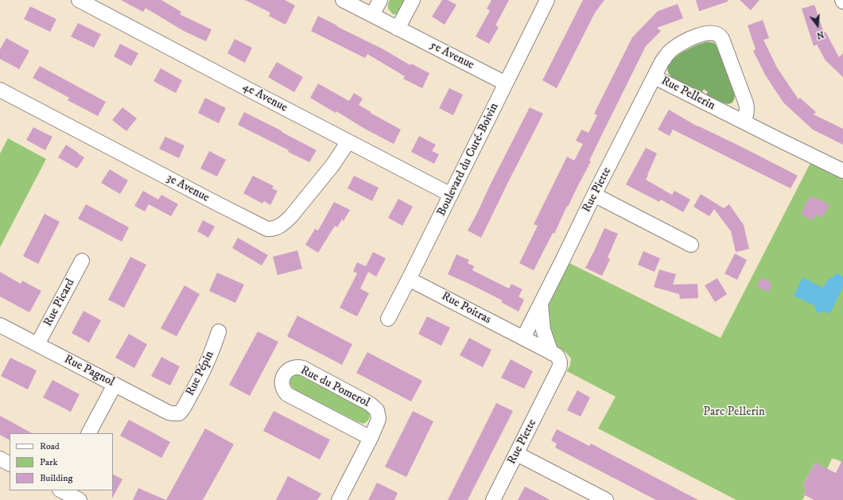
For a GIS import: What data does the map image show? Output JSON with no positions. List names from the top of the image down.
{
  "streets": {
    "street": [
      "5e Avenue",
      "Rue Pellerin",
      "4e Avenue",
      "Boulevard du Curé-Boivin",
      "3e Avenue",
      "Rue Piette",
      "Rue Picard",
      "Rue Poitras",
      "Rue Pagnol",
      "Rue Pépin",
      "Rue du Pomerol"
    ]
  },
  "crossings": [
    ["5e Avenue", "Boulevard du Curé-Boivin"],
    ["Rue Pellerin", "Rue Piette"],
    ["4e Avenue", "Boulevard du Curé-Boivin"],
    ["4e Avenue", "3e Avenue"],
    ["Boulevard du Curé-Boivin", "Rue Poitras"],
    ["Rue Piette", "Rue Poitras"],
    ["Rue Picard", "Rue Pagnol"],
    ["Rue Pagnol", "Rue Pépin"]
  ],
  "parks": ["Parc Pellerin"],
  "legend": ["Road", "Park", "Building"],
  "north": "bottom"
}
